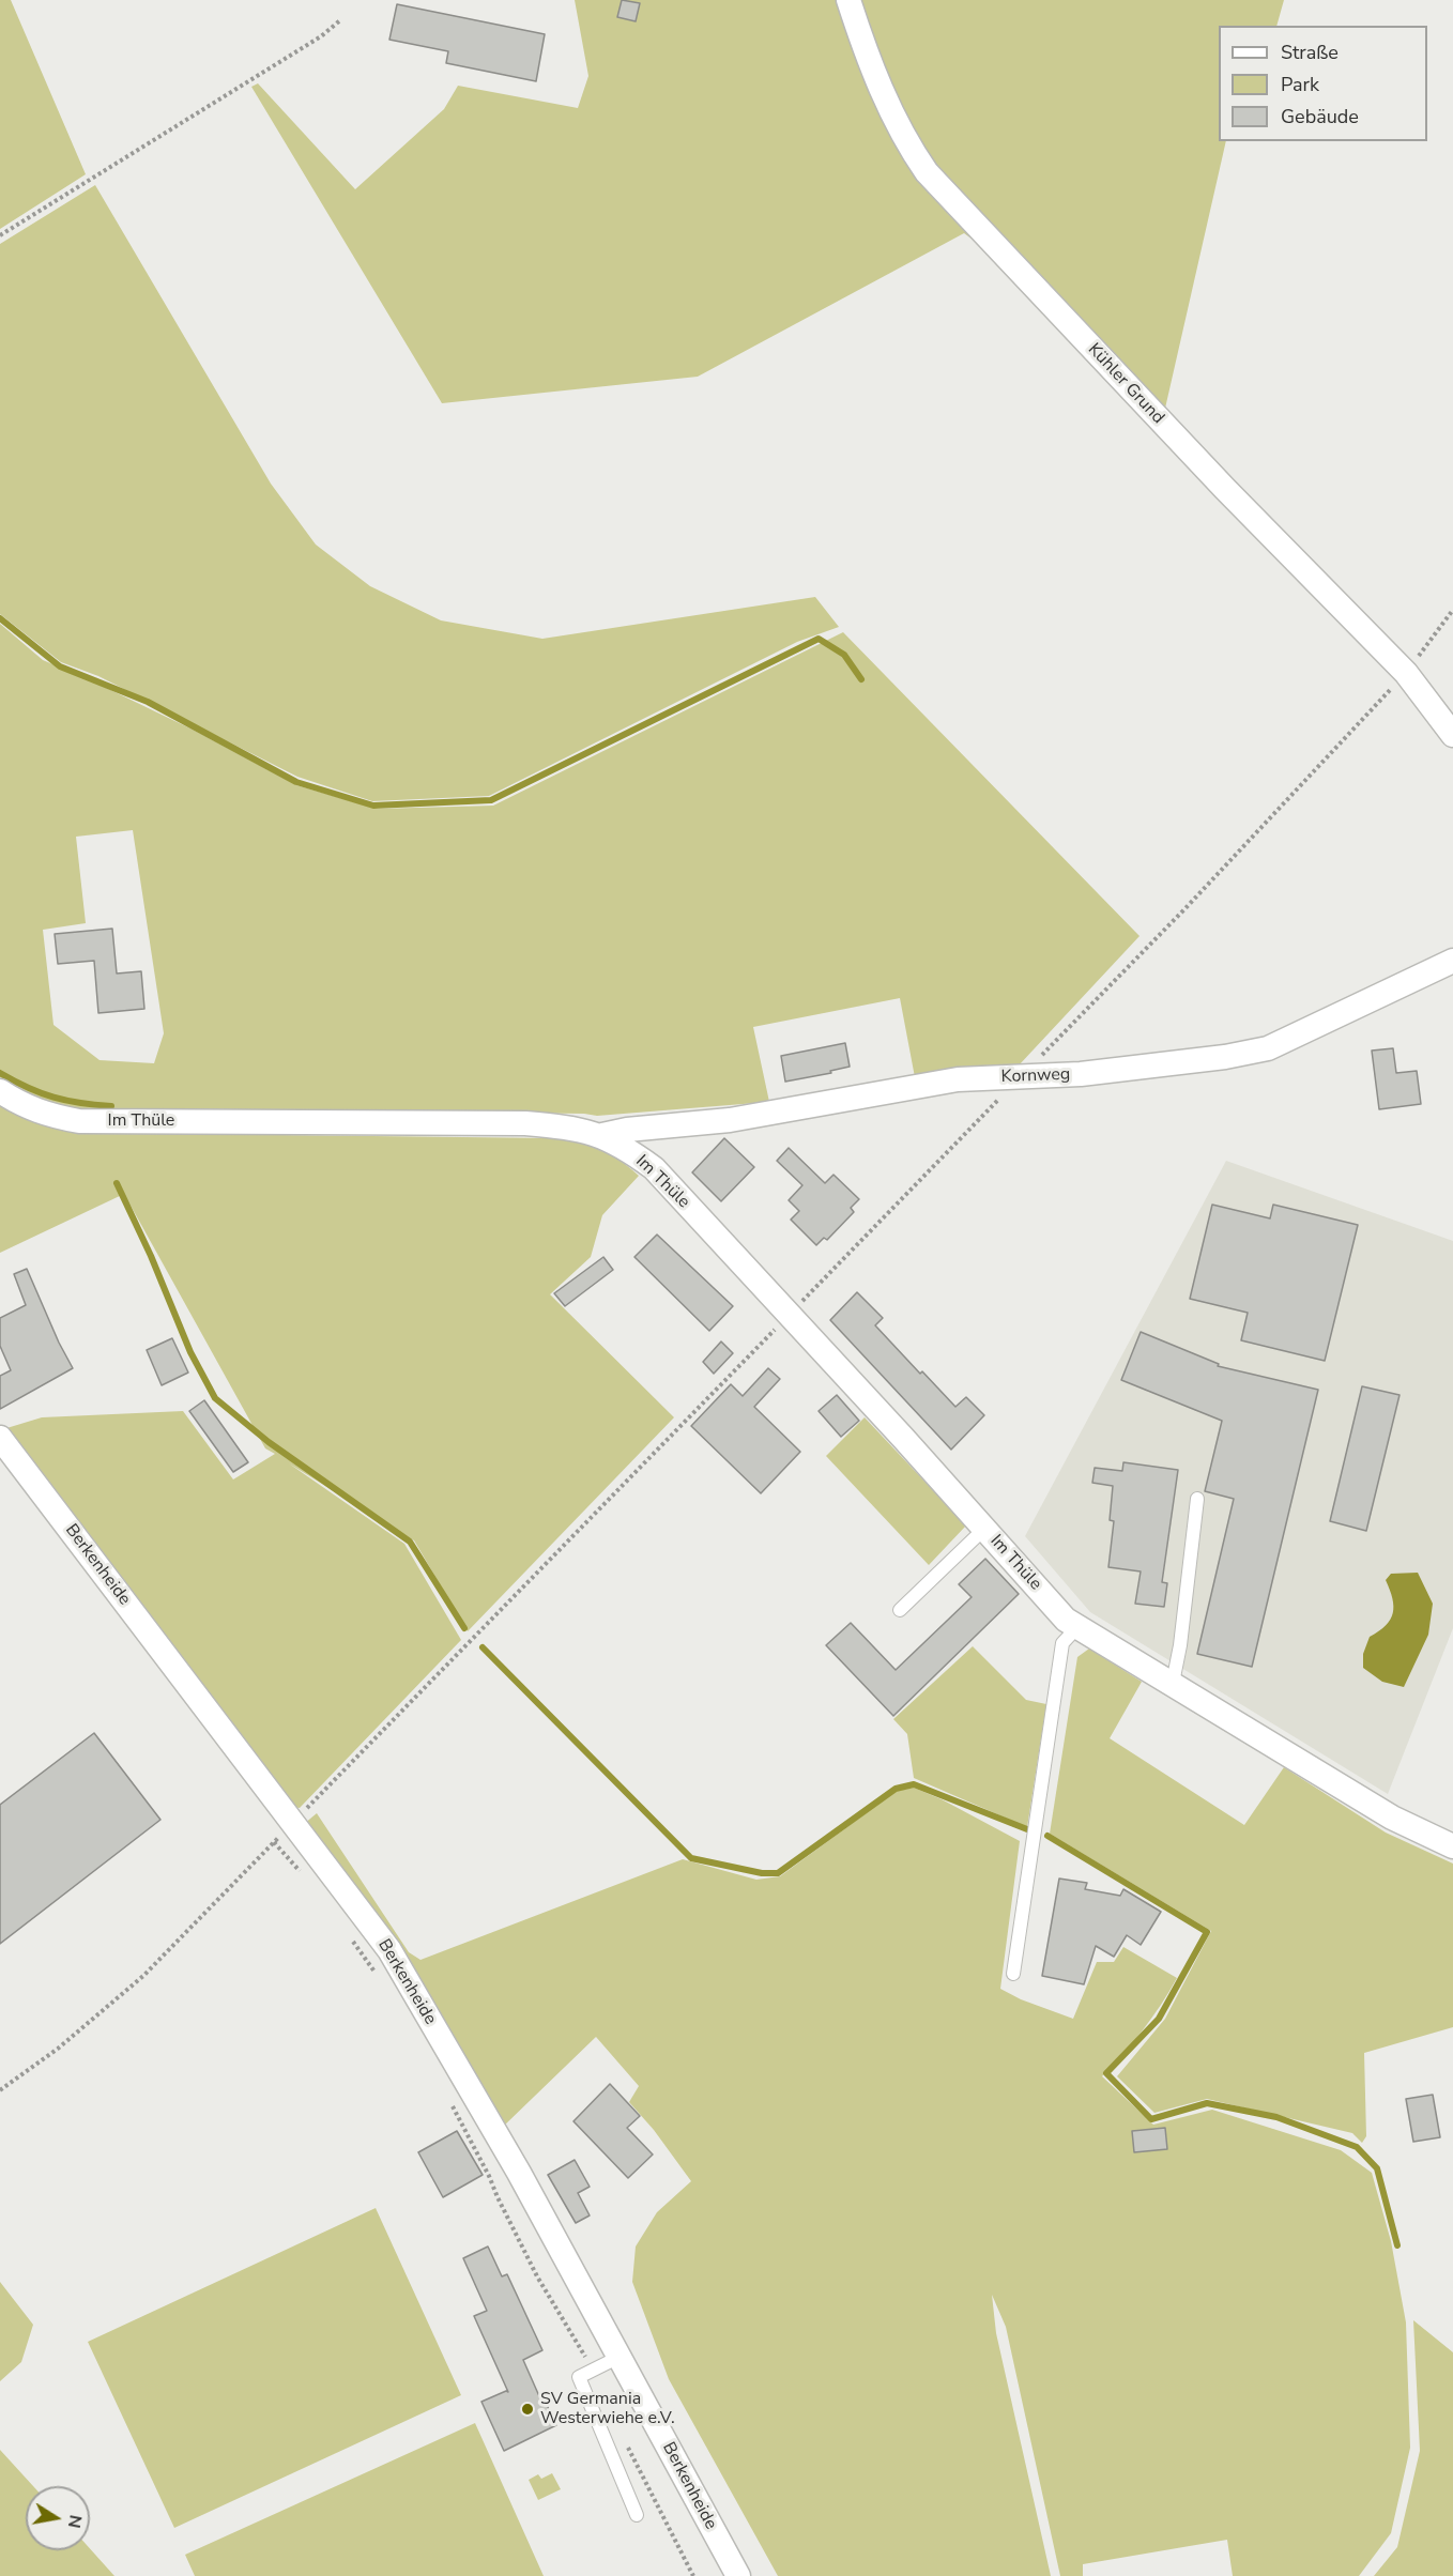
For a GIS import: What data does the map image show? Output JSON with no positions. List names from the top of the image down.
{
  "streets": {
    "street": [
      "Kühler Grund",
      "Kornweg",
      "Im Thüle",
      "Berkenheide"
    ]
  },
  "crossings": [
    ["Kornweg", "Im Thüle"]
  ],
  "places": ["SV Germania Westerwiehe e.V."],
  "legend": ["Straße", "Park", "Gebäude"],
  "north": "right"
}
